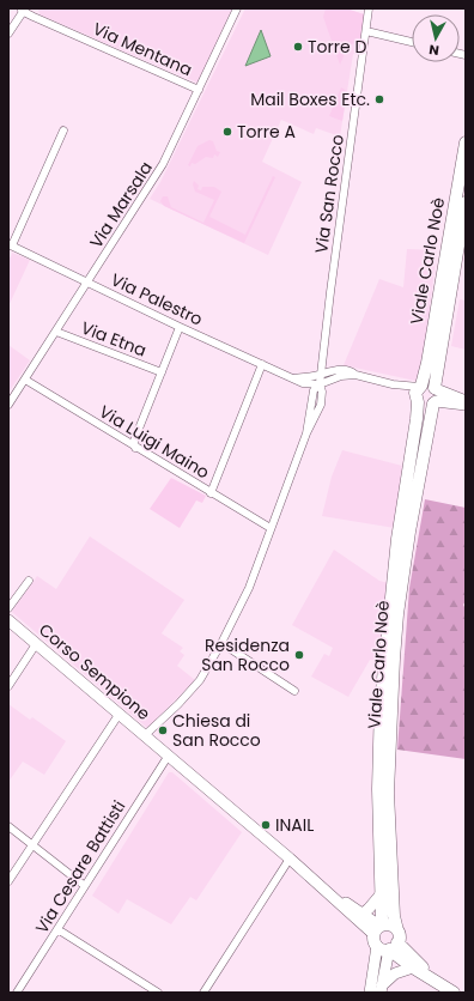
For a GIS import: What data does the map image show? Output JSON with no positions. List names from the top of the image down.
{
  "streets": {
    "main road": ["Viale Carlo Noè"],
    "street": [
      "Via Mentana",
      "Via San Rocco",
      "Via Marsala",
      "Via Palestro",
      "Via Etna",
      "Via Luigi Maino",
      "Corso Sempione",
      "Via Cesare Battisti"
    ]
  },
  "crossings": [
    ["Via Mentana", "Via Marsala"],
    ["Via San Rocco", "Via Palestro"],
    ["Via San Rocco", "Via Luigi Maino"],
    ["Via San Rocco", "Corso Sempione"],
    ["Via Marsala", "Via Palestro"],
    ["Via Marsala", "Via Etna"],
    ["Via Marsala", "Via Luigi Maino"],
    ["Viale Carlo Noè", "Corso Sempione"],
    ["Corso Sempione", "Via Cesare Battisti"]
  ],
  "places": [
    "Torre D",
    "Mail Boxes Etc.",
    "Torre A",
    "Residenza San Rocco",
    "Chiesa di San Rocco",
    "INAIL"
  ],
  "north": "bottom"
}
